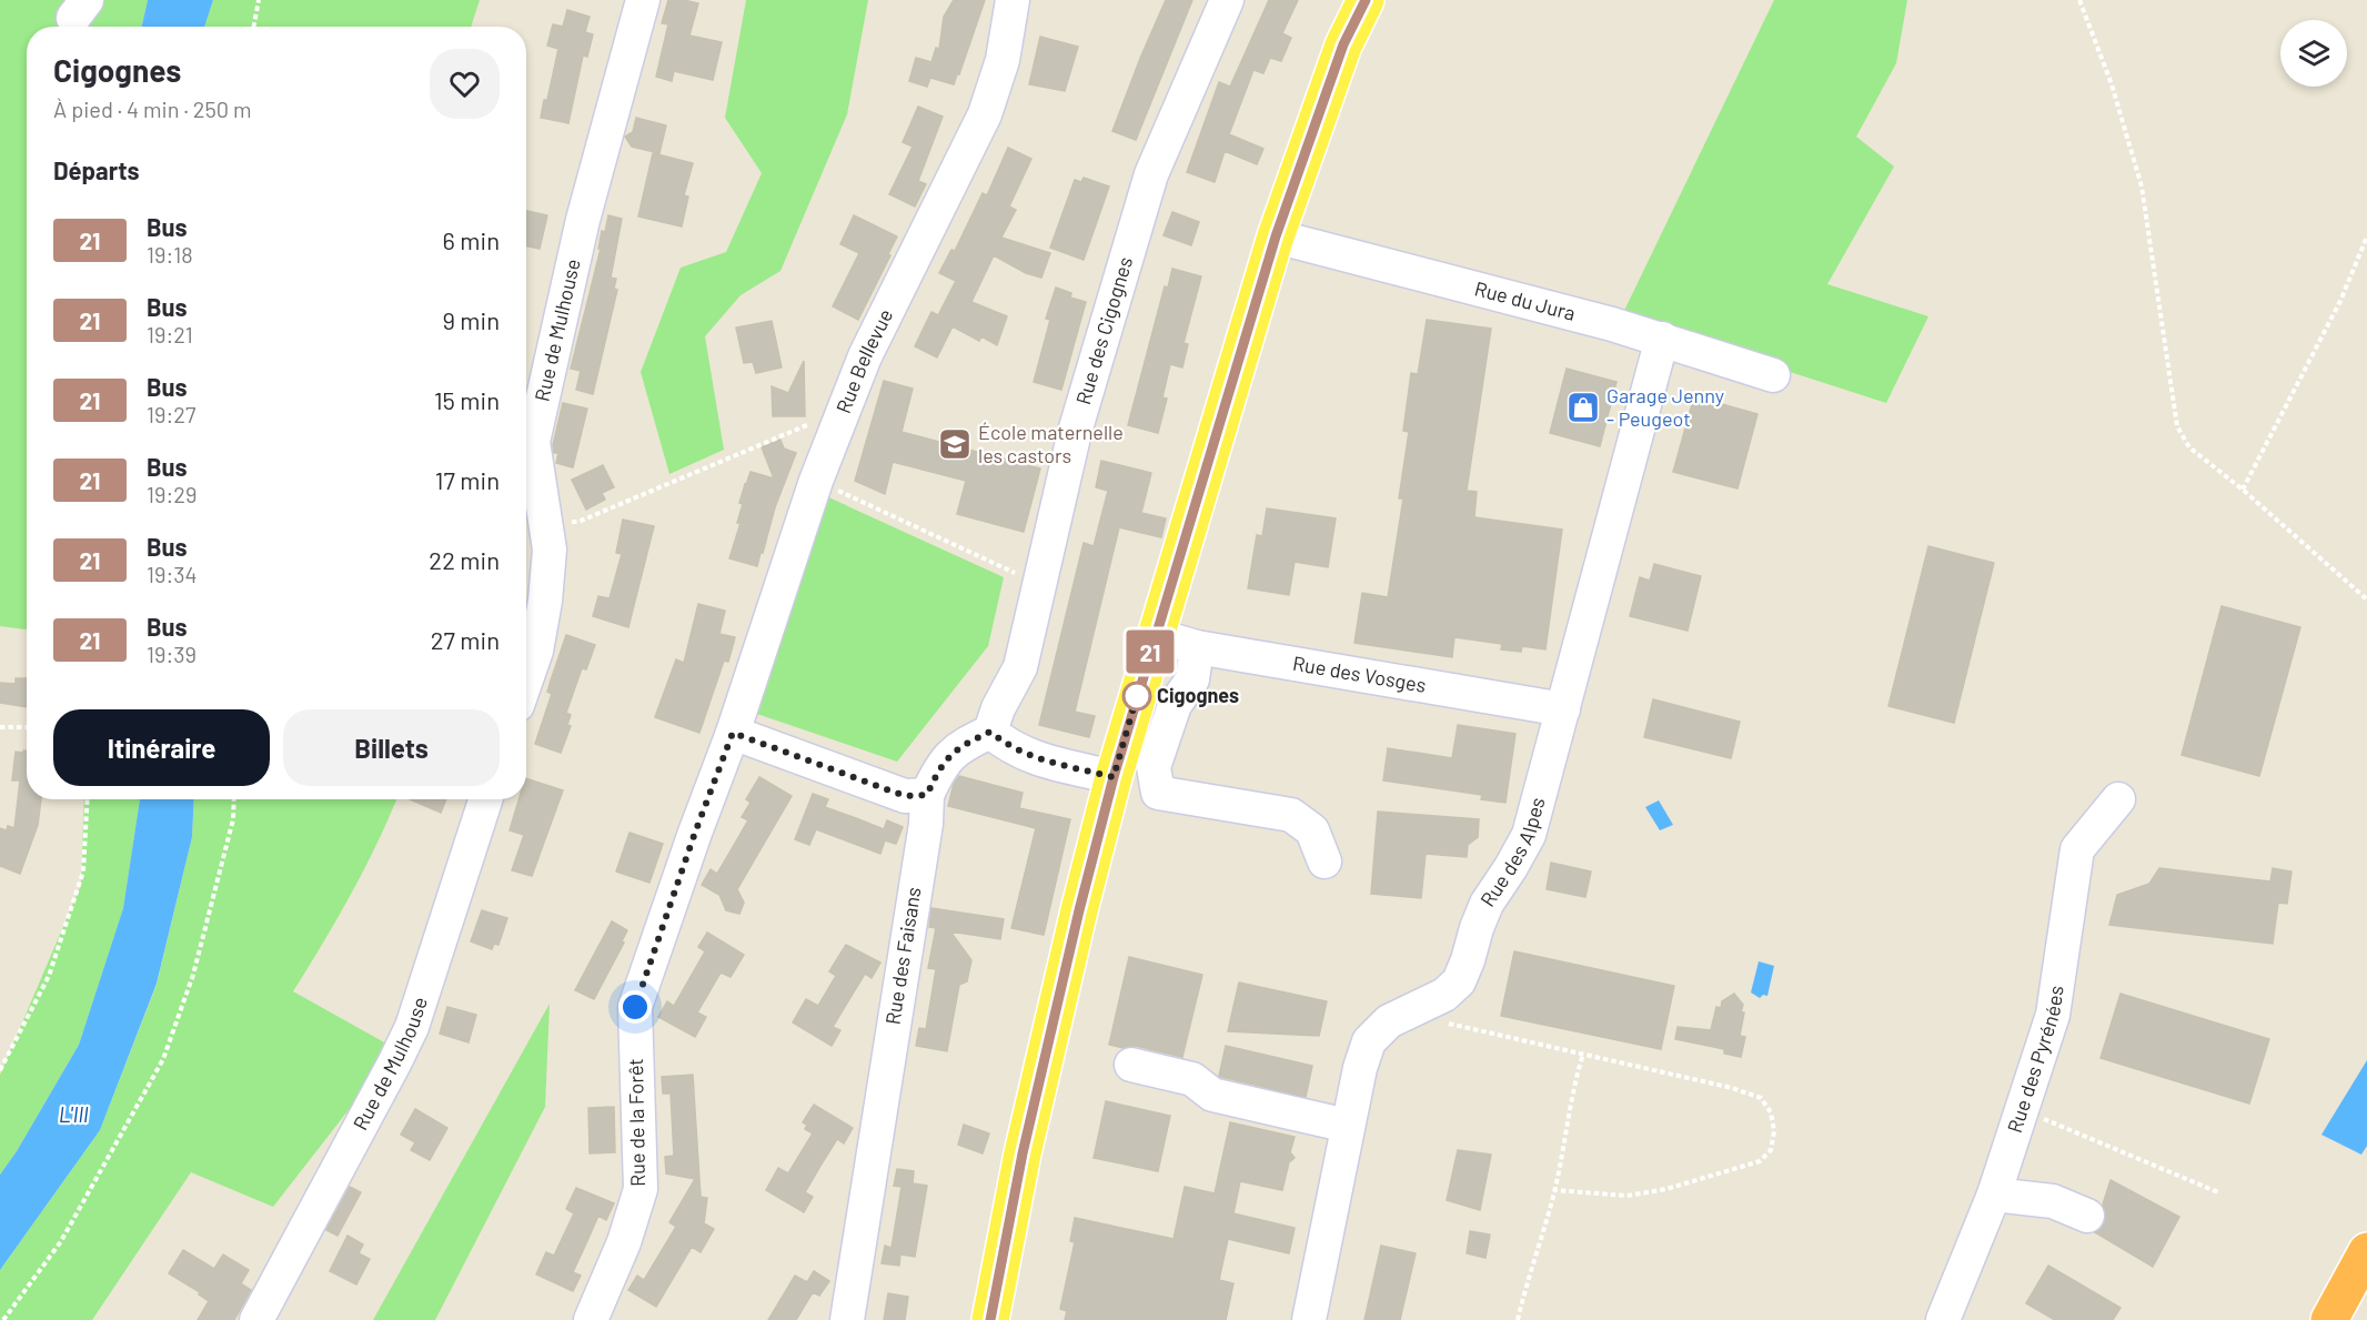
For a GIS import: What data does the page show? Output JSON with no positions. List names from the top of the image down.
{
  "streets": {
    "street": [
      "Rue du Jura",
      "Rue de Mulhouse",
      "Rue des Cigognes",
      "Rue Bellevue",
      "Rue des Vosges",
      "Rue des Alpes",
      "Rue des Faisans",
      "Rue des Pyrénées",
      "Rue de la Forêt"
    ]
  },
  "crossings": [
    ["Rue du Jura", "Rue des Alpes"],
    ["Rue Bellevue", "Rue de la Forêt"],
    ["Rue des Vosges", "Rue des Alpes"]
  ],
  "water": ["L'Ill"],
  "places": {
    "shop": ["Garage Jenny - Peugeot"],
    "school or university": ["École maternelle les castors"],
    "other": ["Cigognes"]
  },
  "lines": ["bus line 21"],
  "page": {
    "on_map": "21",
    "heading": [
      ["Cigognes", "À pied · 4 min · 250 m"],
      "Départs"
    ],
    "list": [
      {
        "mark": "21",
        "name": "Bus",
        "note": "19:18",
        "value": "6 min"
      },
      {
        "mark": "21",
        "name": "Bus",
        "note": "19:21",
        "value": "9 min"
      },
      {
        "mark": "21",
        "name": "Bus",
        "note": "19:27",
        "value": "15 min"
      },
      {
        "mark": "21",
        "name": "Bus",
        "note": "19:29",
        "value": "17 min"
      },
      {
        "mark": "21",
        "name": "Bus",
        "note": "19:34",
        "value": "22 min"
      },
      {
        "mark": "21",
        "name": "Bus",
        "note": "19:39",
        "value": "27 min"
      }
    ],
    "buttons": ["Itinéraire", "Billets"]
  }
}
